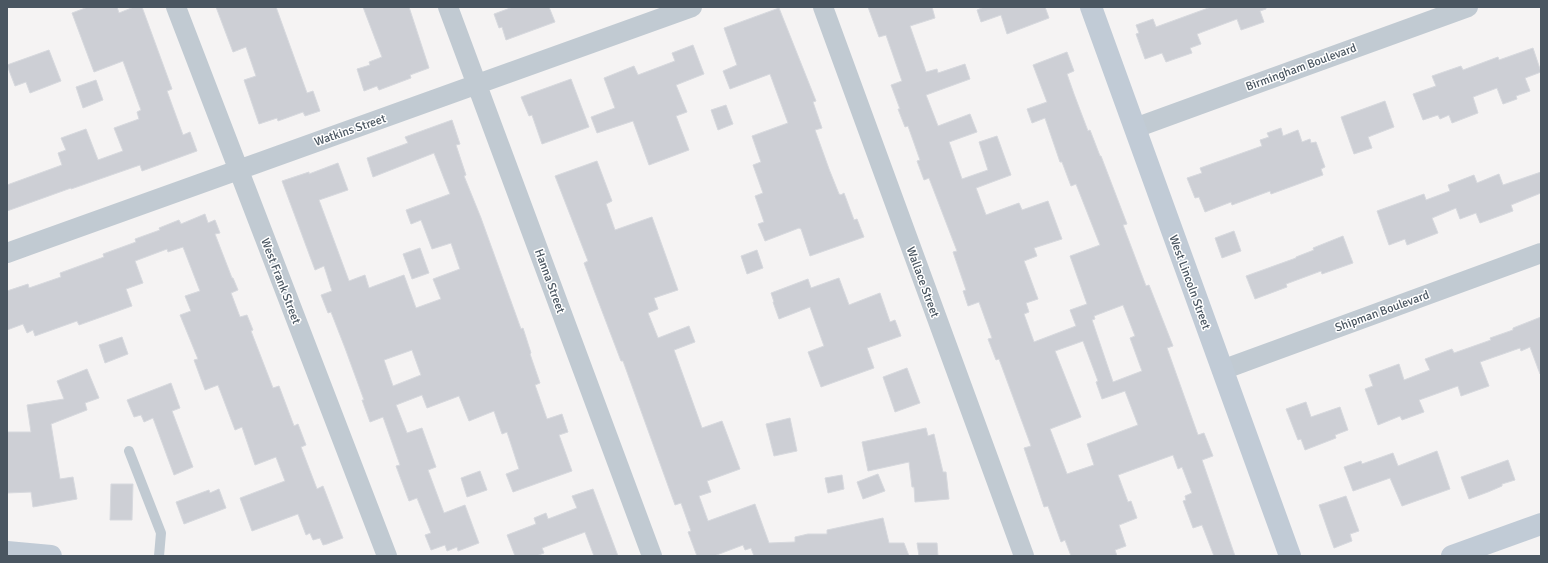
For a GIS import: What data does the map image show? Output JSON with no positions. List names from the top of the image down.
{
  "streets": {
    "street": [
      "Birmingham Boulevard",
      "Watkins Street",
      "West Frank Street",
      "Hanna Street",
      "Wallace Street",
      "West Lincoln Street",
      "Shipman Boulevard"
    ]
  },
  "crossings": [
    ["Birmingham Boulevard", "West Lincoln Street"],
    ["Watkins Street", "West Frank Street"],
    ["Watkins Street", "Hanna Street"],
    ["West Lincoln Street", "Shipman Boulevard"]
  ]
}
